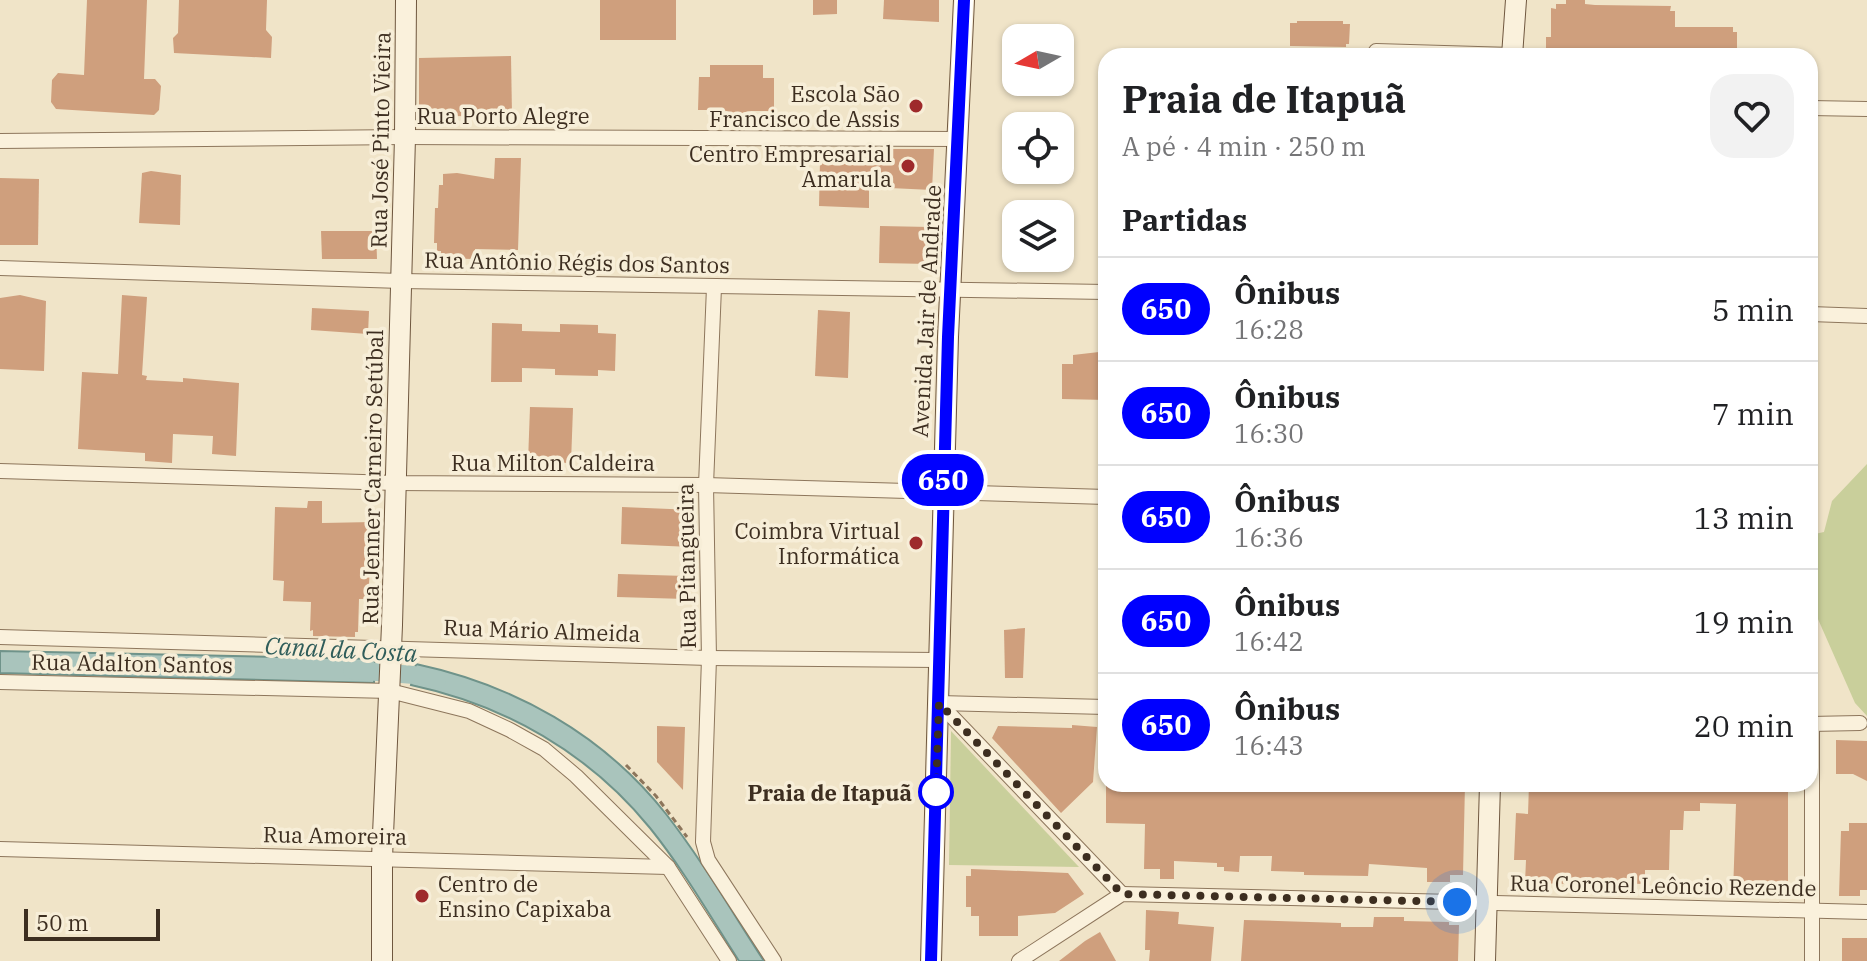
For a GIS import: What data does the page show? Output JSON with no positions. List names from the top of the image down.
{
  "streets": {
    "main road": ["Rua José Pinto Vieira", "Avenida Jair de Andrade", "Rua Jenner Carneiro Setúbal"],
    "street": [
      "Rua Porto Alegre",
      "Rua Antônio Régis dos Santos",
      "Rua Milton Caldeira",
      "Rua Pitangueira",
      "Rua Mário Almeida",
      "Rua Adalton Santos",
      "Rua Amoreira",
      "Rua Coronel Leôncio Rezende"
    ]
  },
  "crossings": [
    ["Rua Porto Alegre", "Rua José Pinto Vieira"],
    ["Rua Porto Alegre", "Avenida Jair de Andrade"],
    ["Rua José Pinto Vieira", "Rua Antônio Régis dos Santos"],
    ["Rua José Pinto Vieira", "Rua Jenner Carneiro Setúbal"],
    ["Rua Antônio Régis dos Santos", "Avenida Jair de Andrade"],
    ["Rua Antônio Régis dos Santos", "Rua Jenner Carneiro Setúbal"],
    ["Rua Antônio Régis dos Santos", "Rua Pitangueira"],
    ["Avenida Jair de Andrade", "Rua Milton Caldeira"],
    ["Avenida Jair de Andrade", "Rua Mário Almeida"],
    ["Rua Milton Caldeira", "Rua Jenner Carneiro Setúbal"],
    ["Rua Milton Caldeira", "Rua Pitangueira"],
    ["Rua Jenner Carneiro Setúbal", "Rua Mário Almeida"],
    ["Rua Jenner Carneiro Setúbal", "Rua Adalton Santos"],
    ["Rua Jenner Carneiro Setúbal", "Rua Amoreira"],
    ["Rua Pitangueira", "Rua Mário Almeida"],
    ["Rua Adalton Santos", "Rua Amoreira"]
  ],
  "water": ["Canal da Costa"],
  "places": [
    "Escola São Francisco de Assis",
    "Centro Empresarial Amarula",
    "Coimbra Virtual Informática",
    "Praia de Itapuã",
    "Centro de Ensino Capixaba"
  ],
  "lines": ["bus line 650"],
  "scale_bar": "50 m",
  "north": "left",
  "page": {
    "on_map": "650",
    "heading": [
      ["Praia de Itapuã", "A pé · 4 min · 250 m"],
      "Partidas"
    ],
    "list": [
      {
        "mark": "650",
        "name": "Ônibus",
        "note": "16:28",
        "value": "5 min"
      },
      {
        "mark": "650",
        "name": "Ônibus",
        "note": "16:30",
        "value": "7 min"
      },
      {
        "mark": "650",
        "name": "Ônibus",
        "note": "16:36",
        "value": "13 min"
      },
      {
        "mark": "650",
        "name": "Ônibus",
        "note": "16:42",
        "value": "19 min"
      },
      {
        "mark": "650",
        "name": "Ônibus",
        "note": "16:43",
        "value": "20 min"
      }
    ],
    "scale": "50 m"
  }
}
